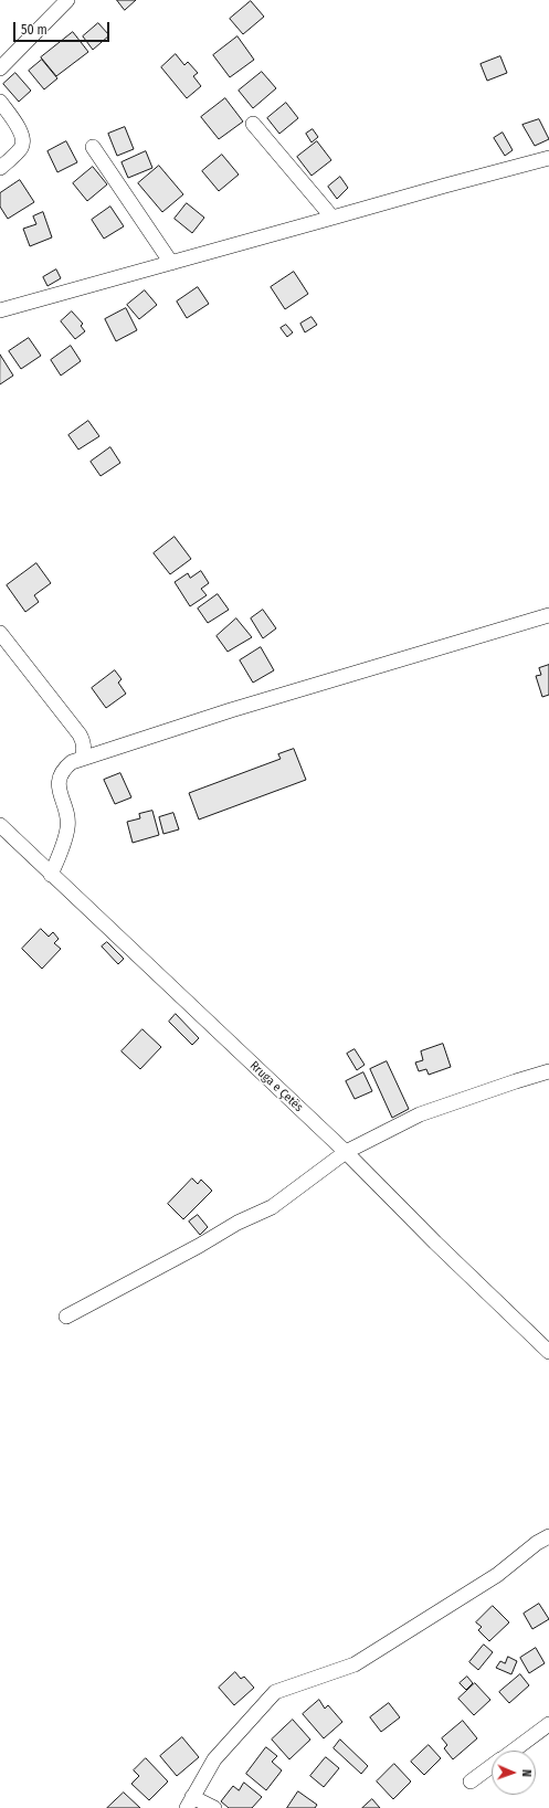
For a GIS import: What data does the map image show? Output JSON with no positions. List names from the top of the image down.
{
  "streets": {
    "street": ["Rruga e Çetës"]
  },
  "scale_bar": "50 m",
  "north": "right"
}
